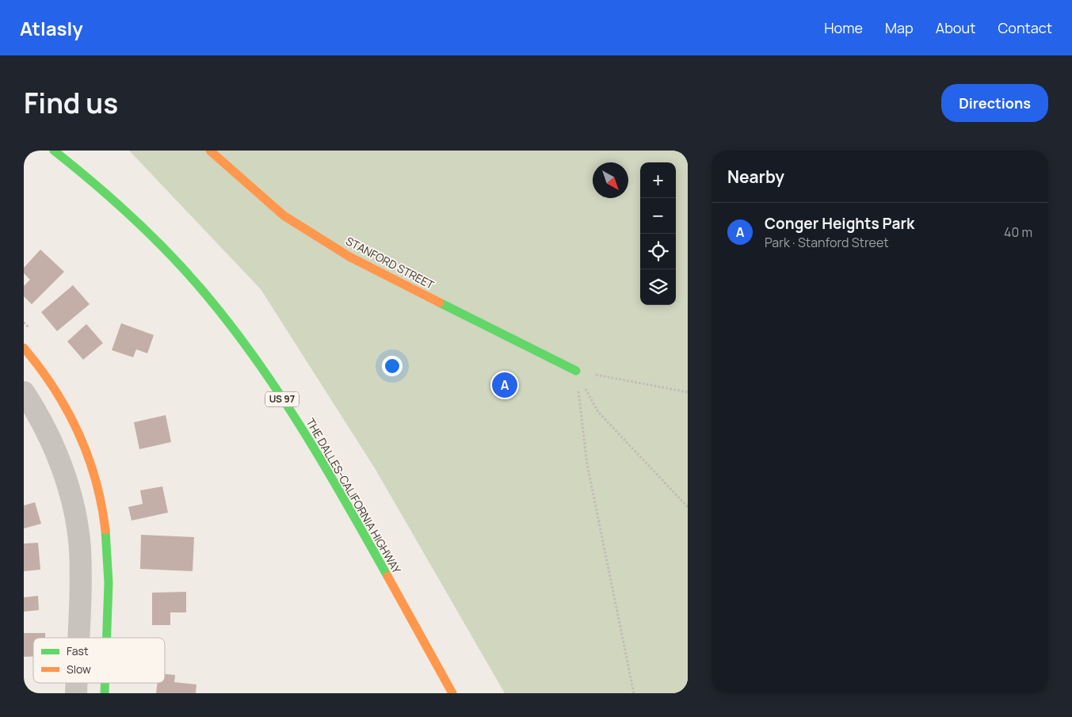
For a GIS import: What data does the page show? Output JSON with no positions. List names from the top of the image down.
{
  "streets": {
    "main road": ["STANFORD STREET", "US 97", "THE DALLES-CALIFORNIA HIGHWAY"]
  },
  "legend": ["Fast", "Slow"],
  "north": "bottom right",
  "page": {
    "header": "Atlasly",
    "nav": [
      "Home",
      "Map",
      "About",
      "Contact"
    ],
    "title": "Find us",
    "buttons": "Directions",
    "heading": "Nearby",
    "map_buttons": ["+", "−"],
    "list": [
      {
        "mark": "A",
        "name": "Conger Heights Park",
        "note": "Park · Stanford Street",
        "value": "40 m"
      }
    ],
    "pins": "A"
  }
}
